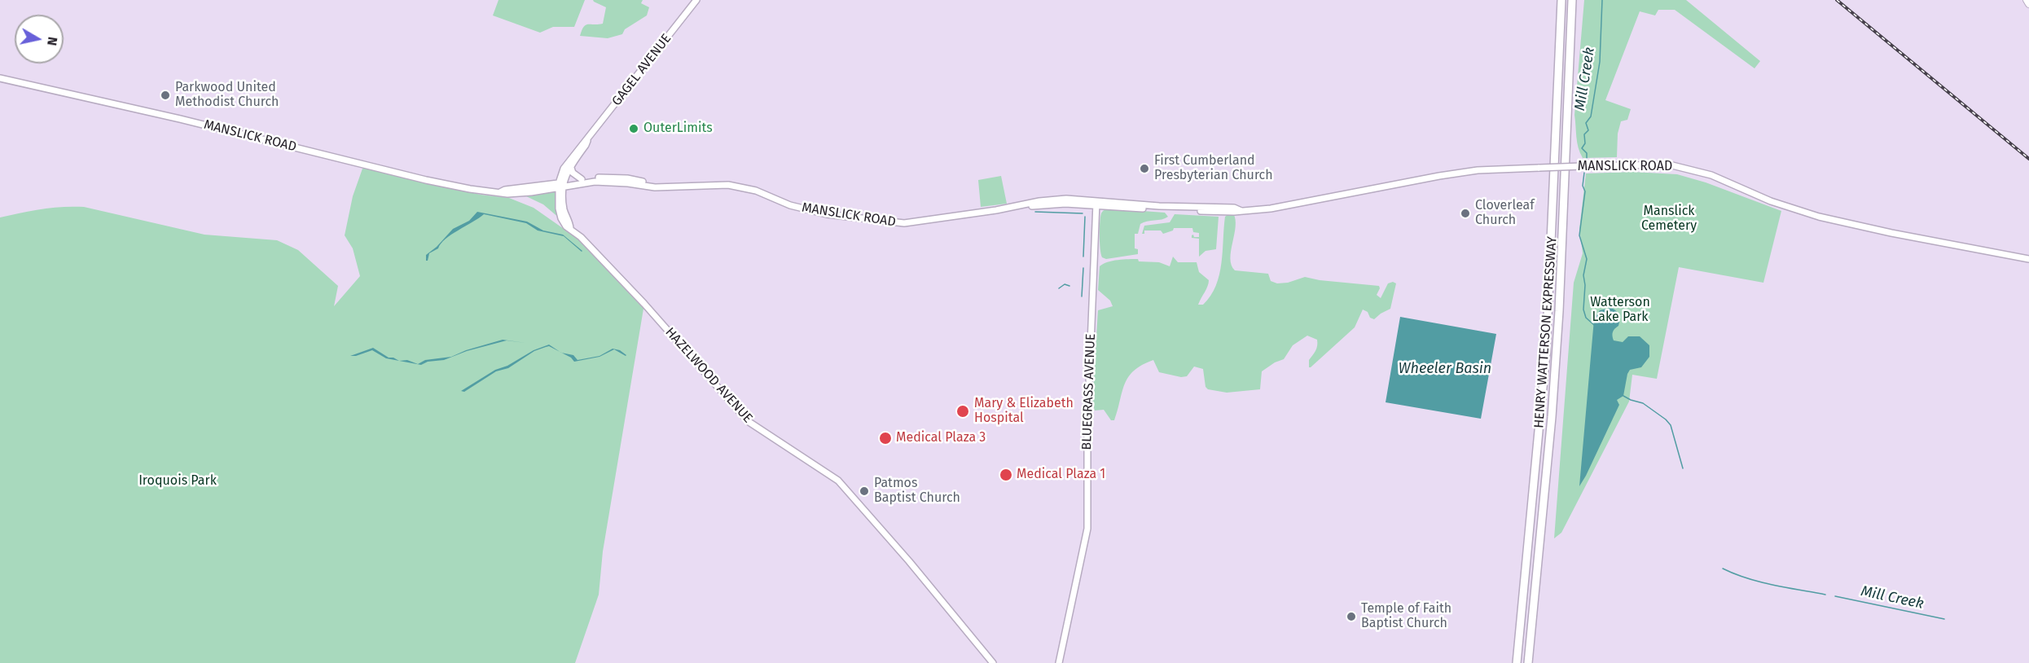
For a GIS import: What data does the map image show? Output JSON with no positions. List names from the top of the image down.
{
  "streets": {
    "highway": ["HENRY WATTERSON EXPRESSWAY"],
    "main road": [
      "GAGEL AVENUE",
      "MANSLICK ROAD",
      "HAZELWOOD AVENUE",
      "BLUEGRASS AVENUE"
    ]
  },
  "crossings": [
    ["GAGEL AVENUE", "MANSLICK ROAD"],
    ["GAGEL AVENUE", "HAZELWOOD AVENUE"],
    ["MANSLICK ROAD", "HAZELWOOD AVENUE"],
    ["MANSLICK ROAD", "BLUEGRASS AVENUE"]
  ],
  "water": ["Mill Creek", "Wheeler Basin"],
  "parks": ["Manslick Cemetery", "Watterson Lake Park", "Iroquois Park"],
  "places": [
    "Parkwood United Methodist Church",
    "OuterLimits",
    "First Cumberland Presbyterian Church",
    "Cloverleaf Church",
    "Mary & Elizabeth Hospital",
    "Medical Plaza 3",
    "Medical Plaza 1",
    "Patmos Baptist Church",
    "Temple of Faith Baptist Church"
  ],
  "north": "right"
}
